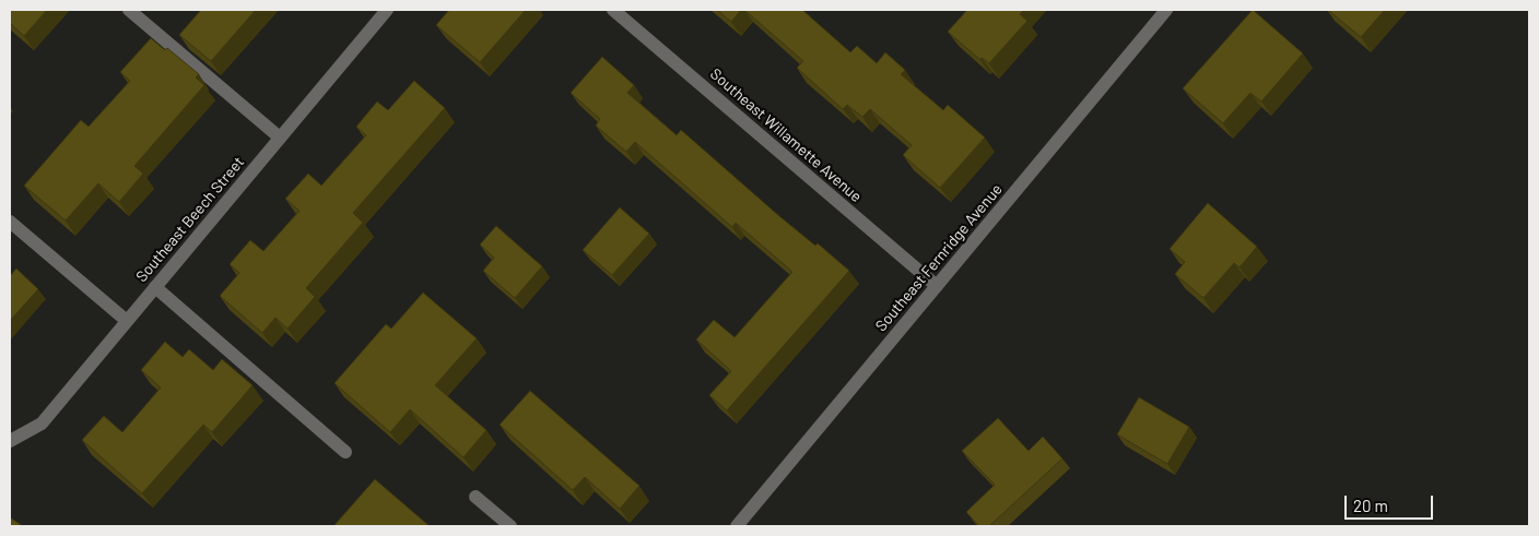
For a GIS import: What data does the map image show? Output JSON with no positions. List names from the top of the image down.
{
  "streets": {
    "street": ["Southeast Willamette Avenue", "Southeast Beech Street", "Southeast Fernridge Avenue"]
  },
  "crossings": [
    ["Southeast Willamette Avenue", "Southeast Fernridge Avenue"]
  ],
  "scale_bar": "20 m"
}
